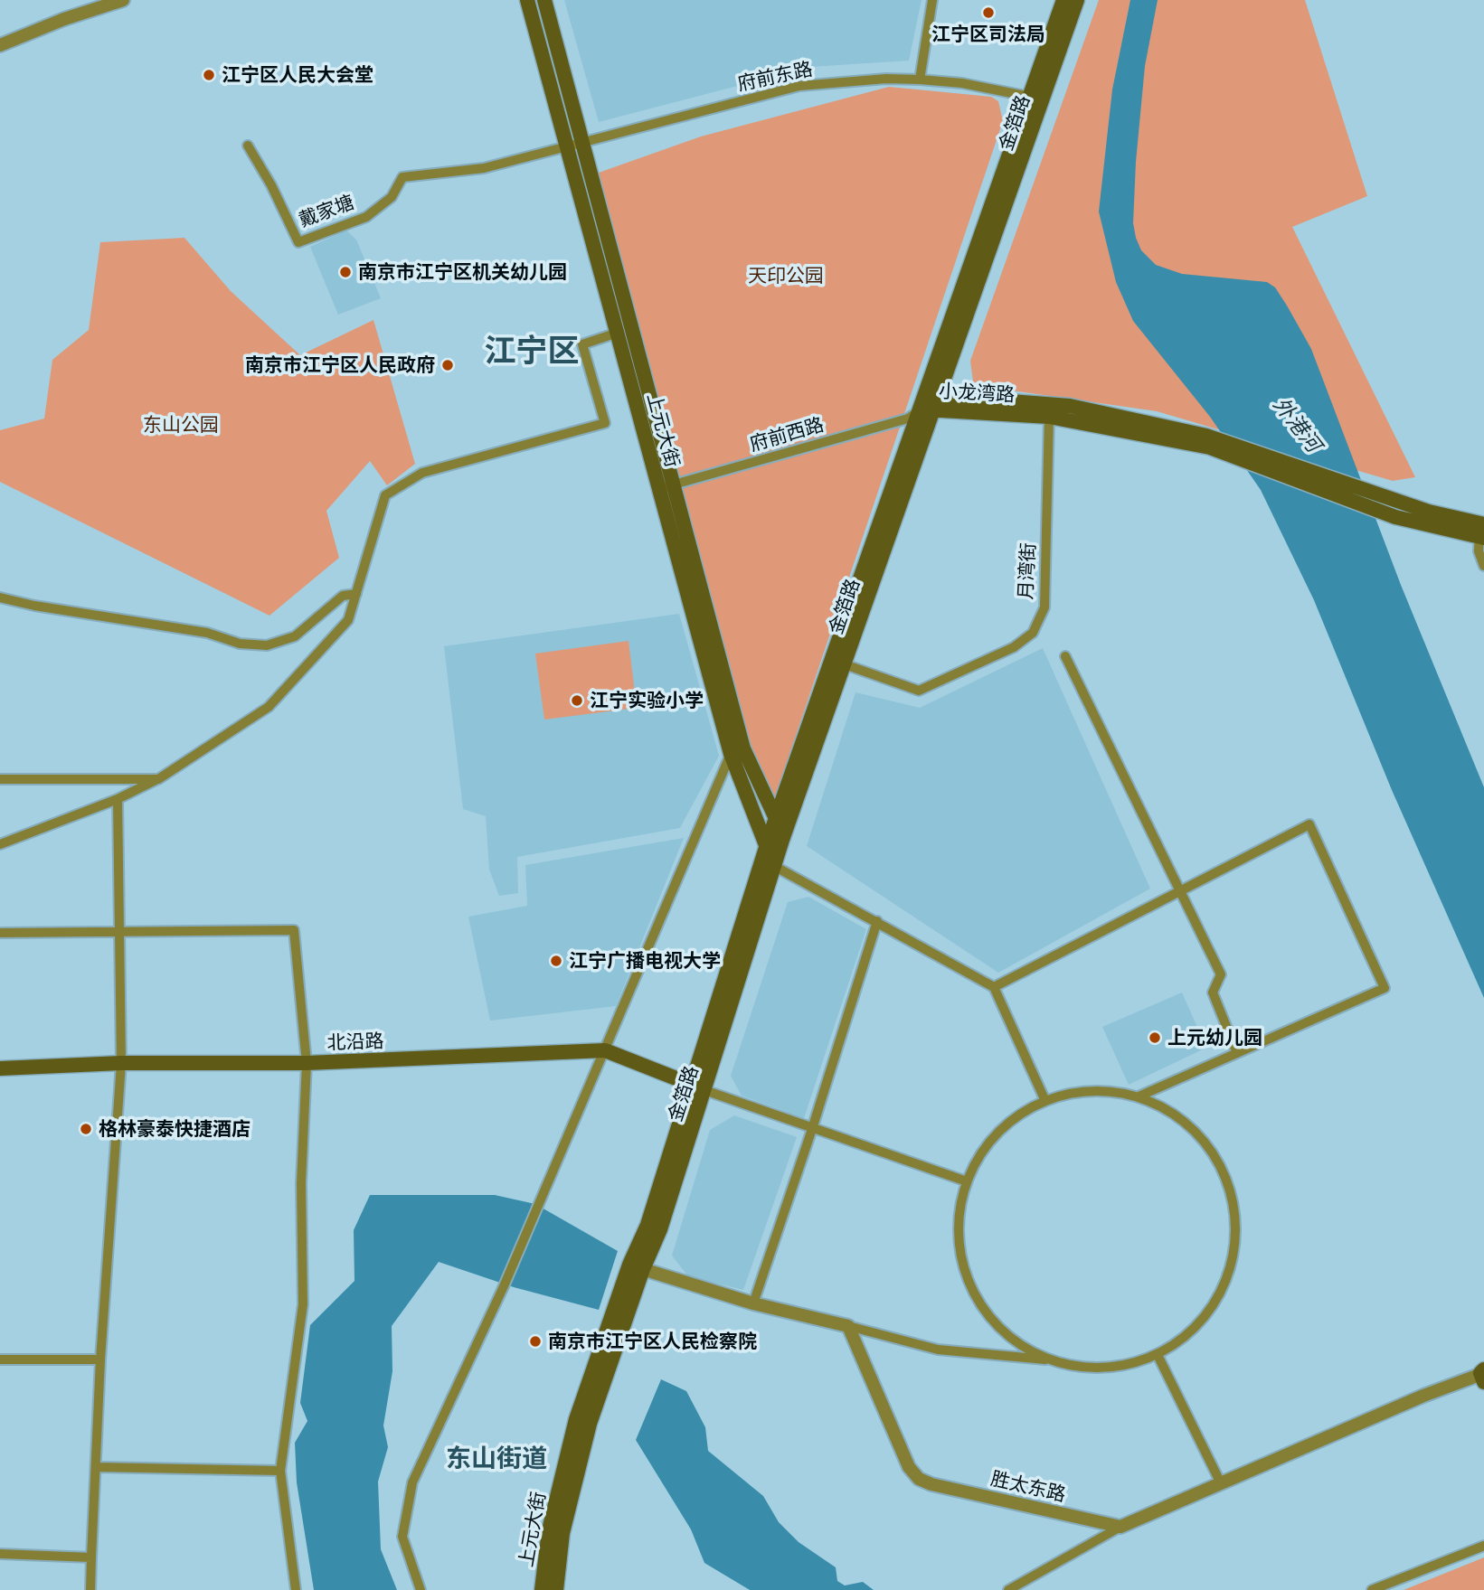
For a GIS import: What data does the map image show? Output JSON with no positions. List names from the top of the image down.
{
  "streets": {
    "main road": [
      "金箔路",
      "小龙湾路",
      "上元大街",
      "北沿路"
    ],
    "street": [
      "府前东路",
      "戴家塘",
      "府前西路",
      "月湾街",
      "胜太东路"
    ]
  },
  "crossings": [
    ["府前东路", "金箔路"],
    ["府前东路", "戴家塘"],
    ["府前东路", "上元大街"],
    ["金箔路", "小龙湾路"],
    ["金箔路", "上元大街"],
    ["金箔路", "府前西路"],
    ["金箔路", "月湾街"],
    ["金箔路", "北沿路"],
    ["戴家塘", "上元大街"],
    ["小龙湾路", "府前西路"],
    ["小龙湾路", "月湾街"],
    ["上元大街", "府前西路"]
  ],
  "districts": ["江宁区", "东山街道"],
  "water": ["外港河"],
  "parks": ["天印公园", "东山公园"],
  "places": [
    "江宁区司法局",
    "江宁区人民大会堂",
    "南京市江宁区机关幼儿园",
    "南京市江宁区人民政府",
    "江宁实验小学",
    "江宁广播电视大学",
    "上元幼儿园",
    "格林豪泰快捷酒店",
    "南京市江宁区人民检察院"
  ]
}
